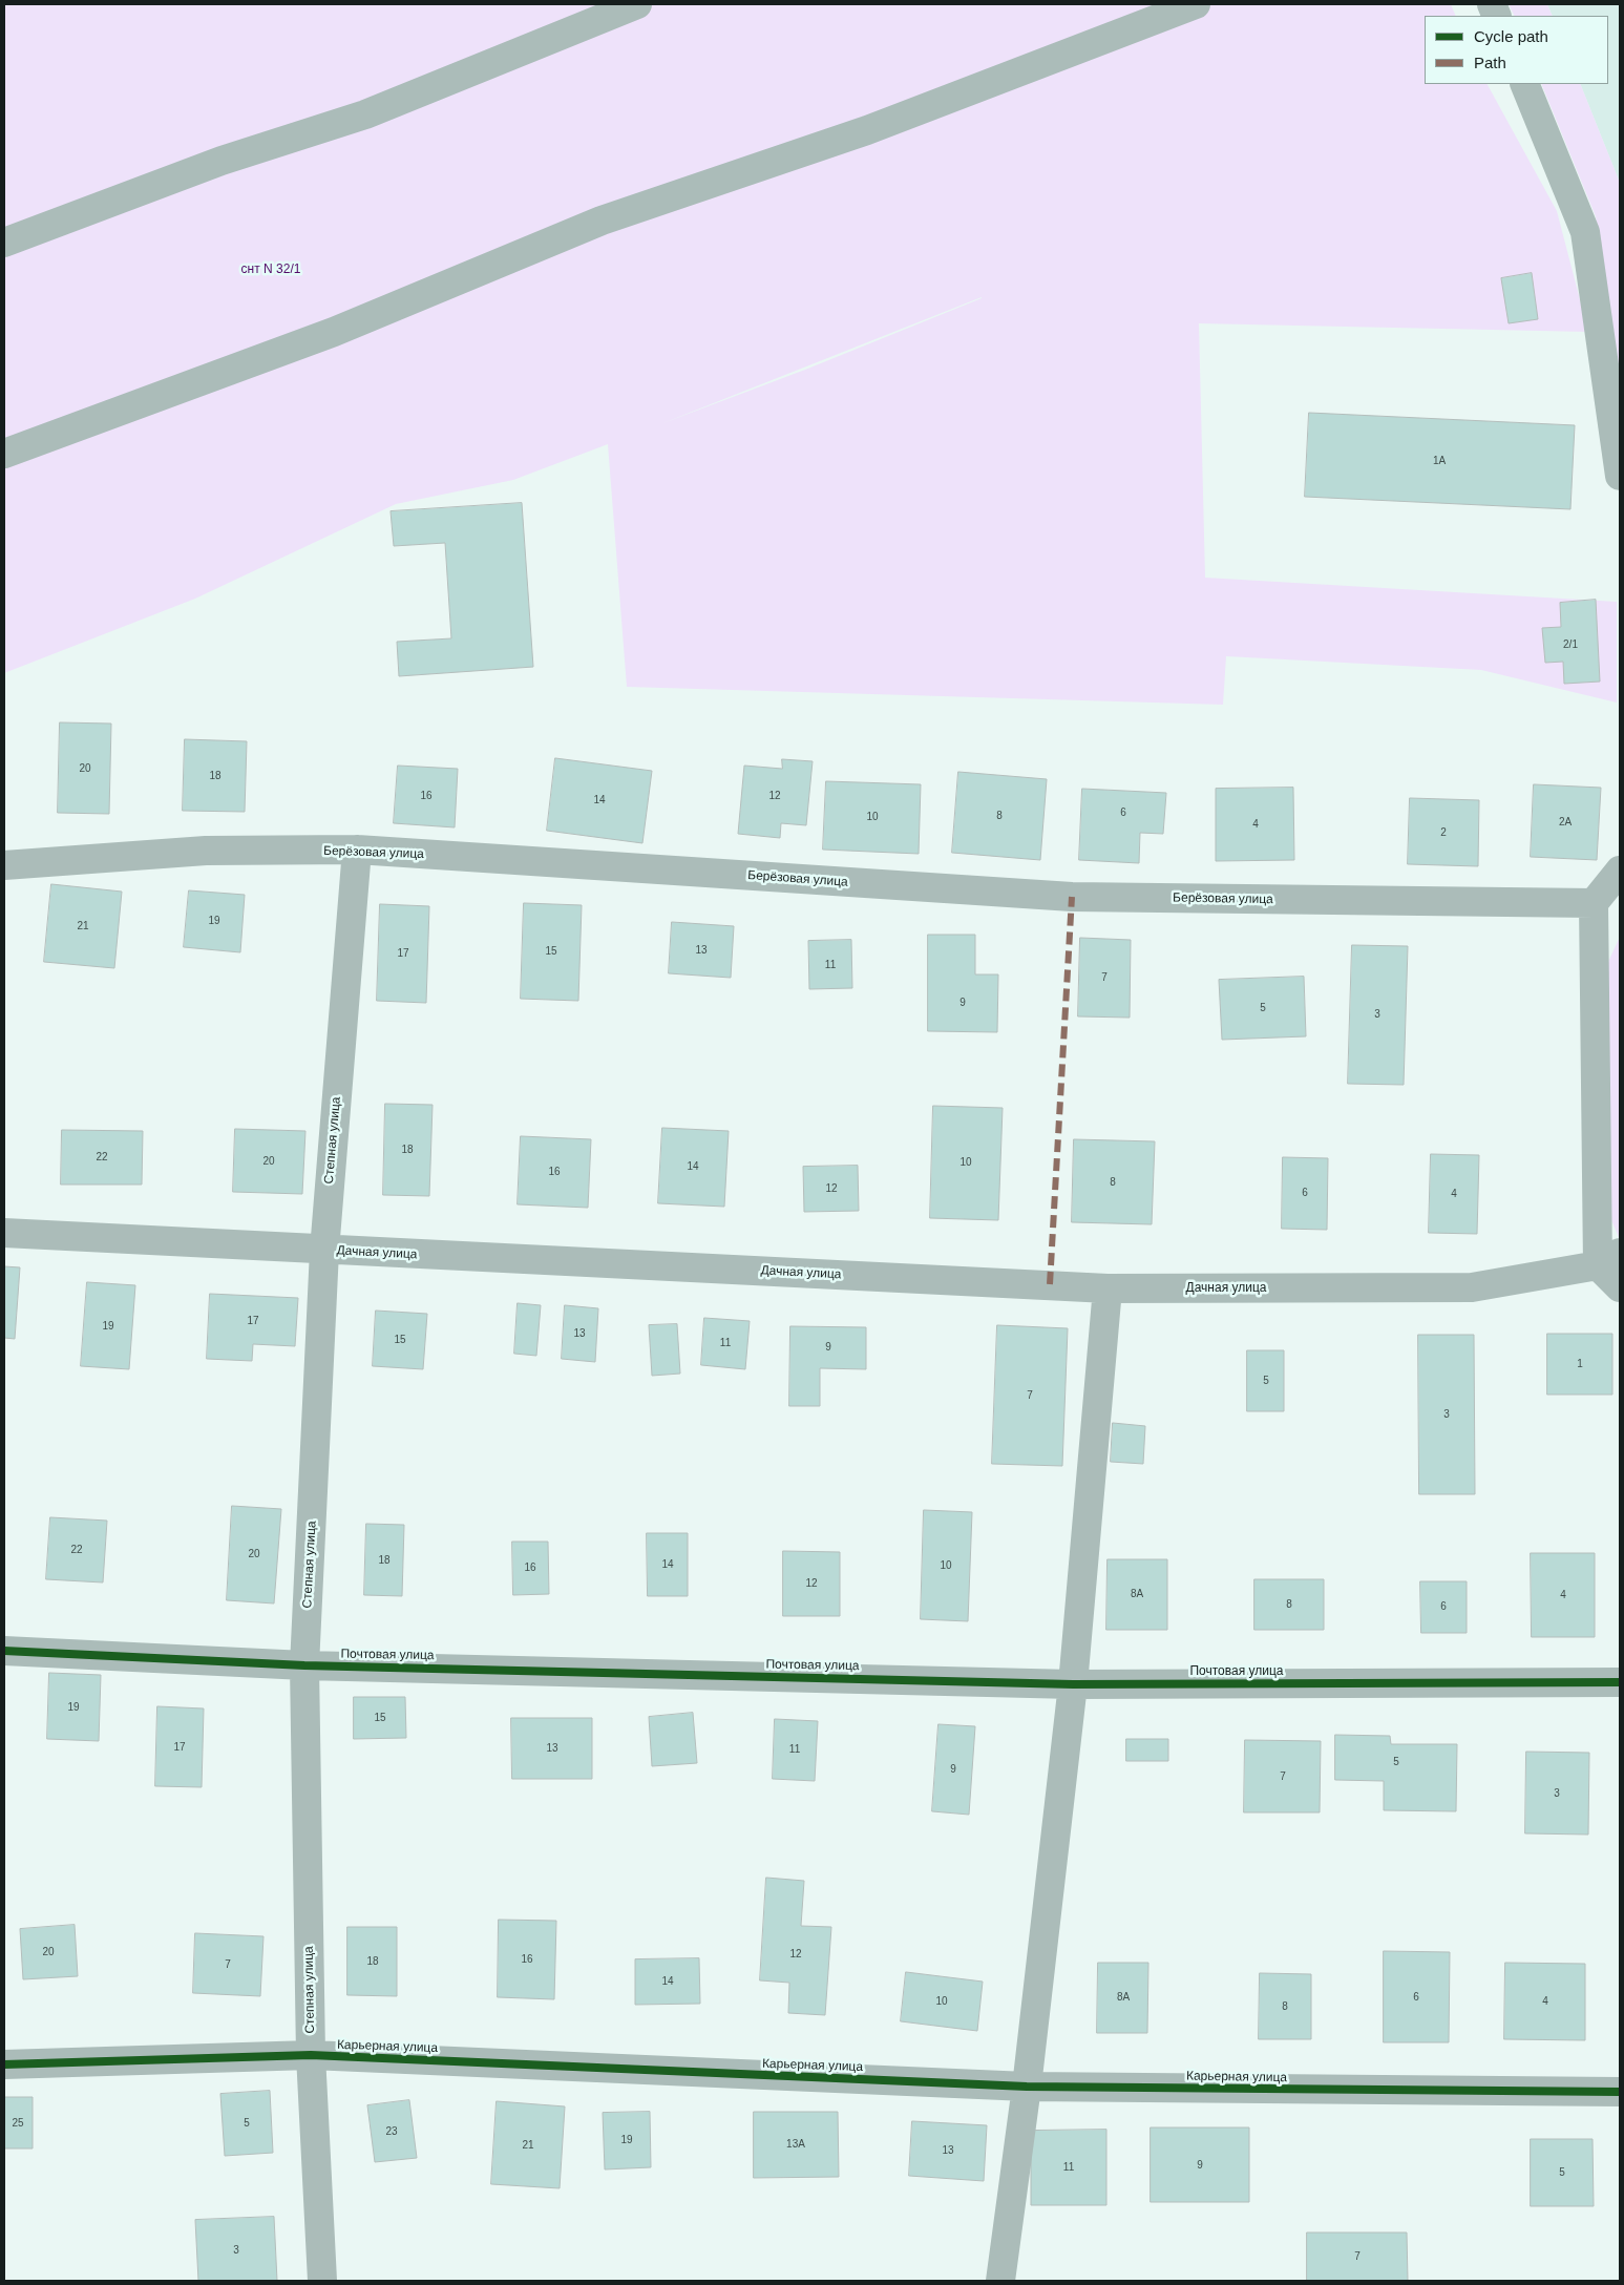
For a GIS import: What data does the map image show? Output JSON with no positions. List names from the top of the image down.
{
  "streets": {
    "street": [
      "Берёзовая улица",
      "Степная улица",
      "Дачная улица",
      "Почтовая улица",
      "Карьерная улица"
    ]
  },
  "crossings": [
    ["Берёзовая улица", "Степная улица"],
    ["Степная улица", "Дачная улица"],
    ["Степная улица", "Почтовая улица"],
    ["Степная улица", "Карьерная улица"]
  ],
  "parks": ["снт N 32/1"],
  "house_numbers": [
    "1А",
    "2/1",
    "20",
    "18",
    "16",
    "12",
    "14",
    "6",
    "8",
    "10",
    "2А",
    "4",
    "2",
    "19",
    "21",
    "13",
    "15",
    "17",
    "11",
    "7",
    "9",
    "5",
    "3",
    "18",
    "22",
    "20",
    "10",
    "14",
    "16",
    "8",
    "12",
    "6",
    "4",
    "17",
    "19",
    "13",
    "15",
    "11",
    "9",
    "1",
    "5",
    "7",
    "3",
    "22",
    "20",
    "18",
    "14",
    "10",
    "16",
    "12",
    "8А",
    "4",
    "8",
    "6",
    "19",
    "15",
    "17",
    "13",
    "11",
    "5",
    "9",
    "7",
    "3",
    "20",
    "12",
    "16",
    "18",
    "7",
    "14",
    "8А",
    "6",
    "10",
    "4",
    "8",
    "25",
    "5",
    "23",
    "19",
    "13А",
    "21",
    "13",
    "9",
    "11",
    "5",
    "3",
    "7"
  ],
  "legend": ["Cycle path", "Path"]
}
